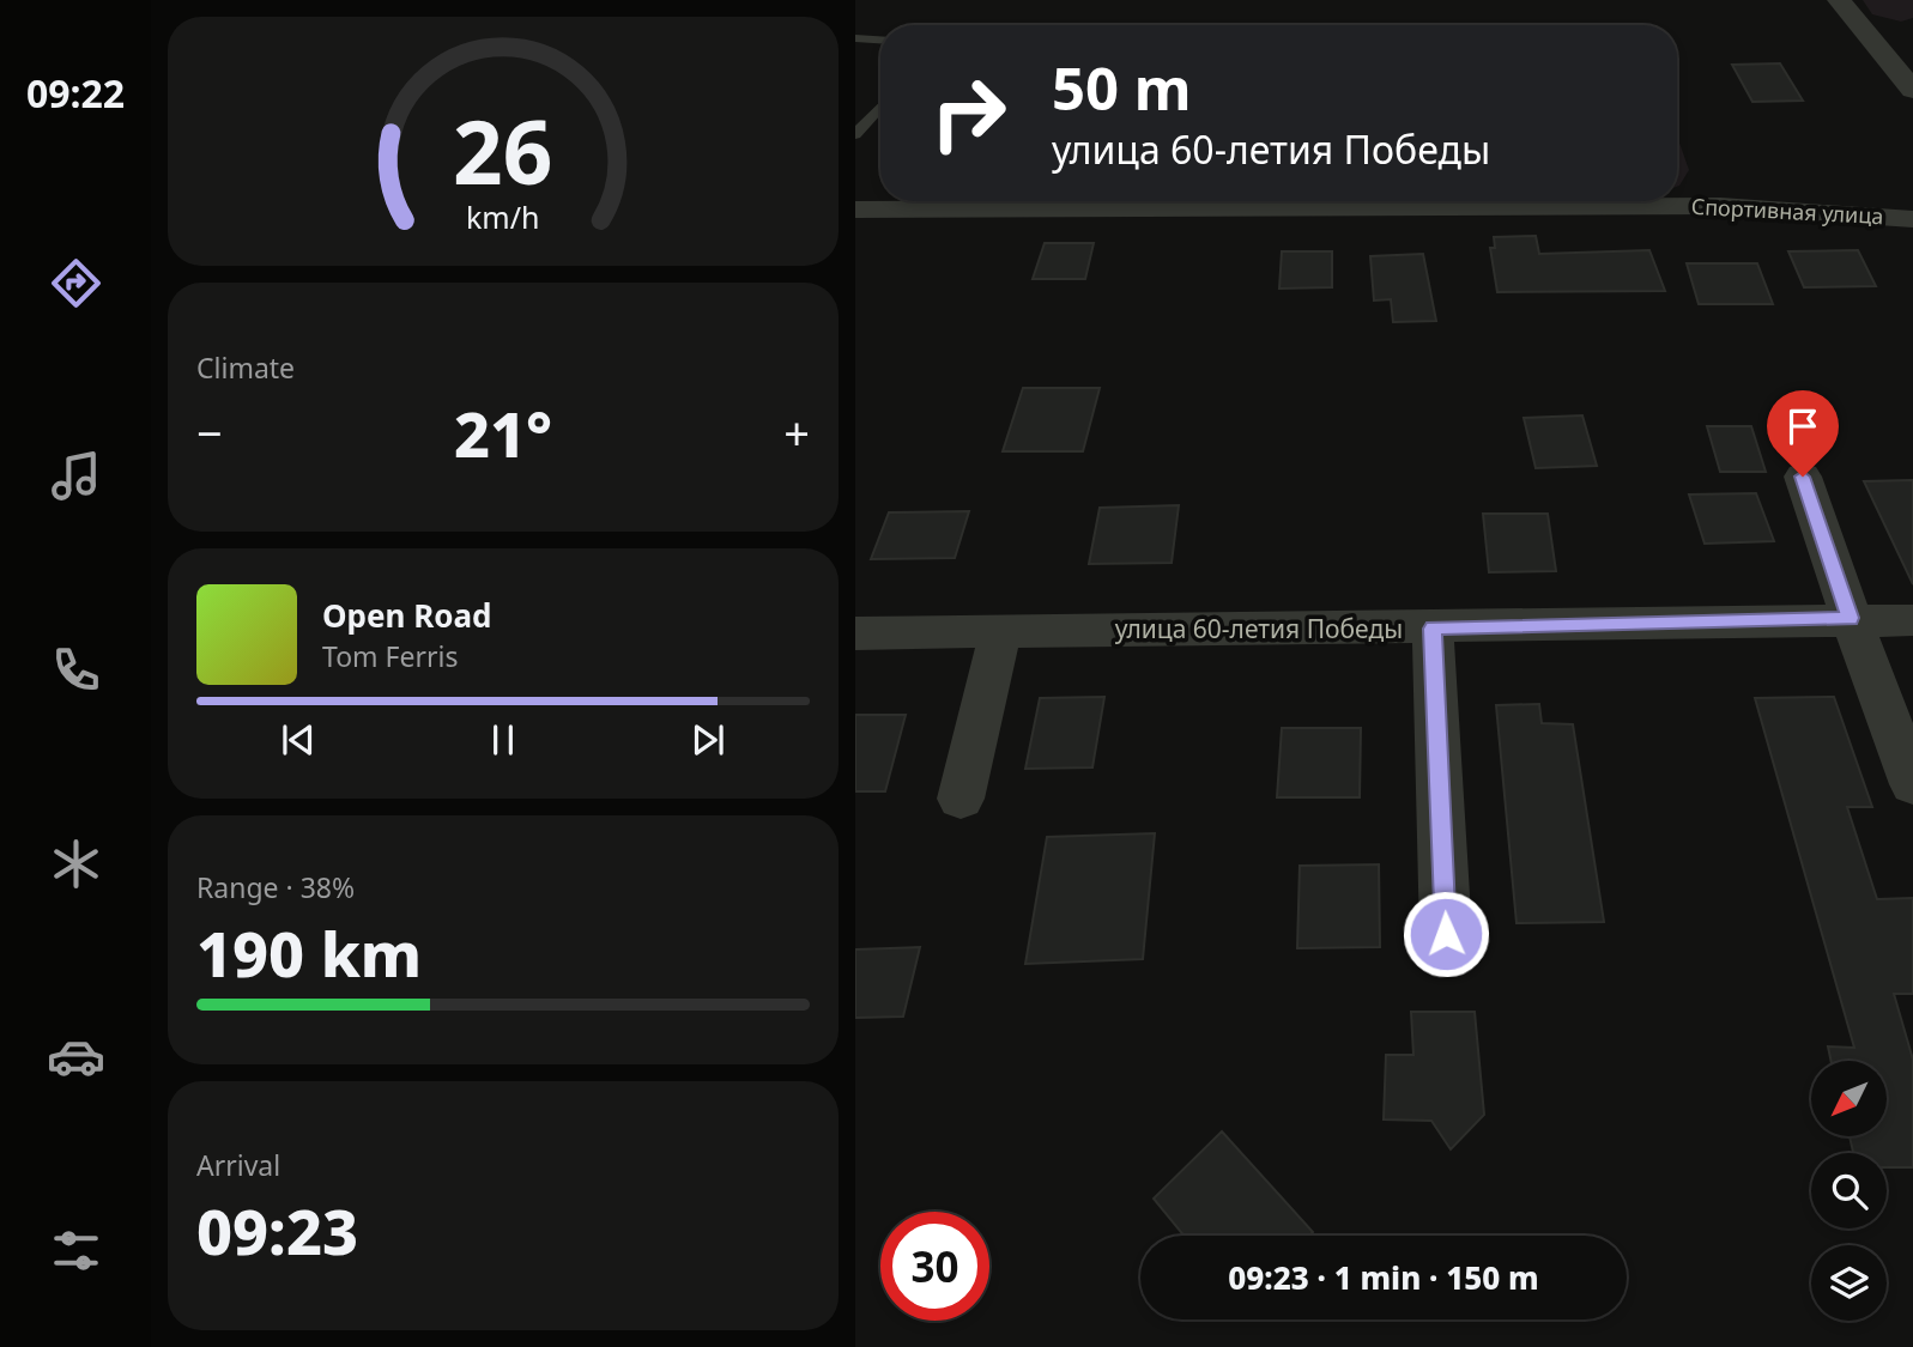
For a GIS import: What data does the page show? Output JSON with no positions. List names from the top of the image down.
{
  "streets": {
    "street": ["Спортивная улица", "улица 60-летия Победы"]
  },
  "north": "bottom left",
  "page": {
    "tabs": "09:22",
    "turn": ["50 m", "улица 60-летия Победы"],
    "tile": [
      "Climate",
      ["Range · 38%", "190 km"],
      ["Arrival", "09:23"]
    ],
    "heat": ["−", "21°", "+"],
    "song": ["Open Road", "Tom Ferris"],
    "limit": "30",
    "trip": "09:23 · 1 min · 150 m",
    "gauge": ["26", "km/h"]
  }
}
